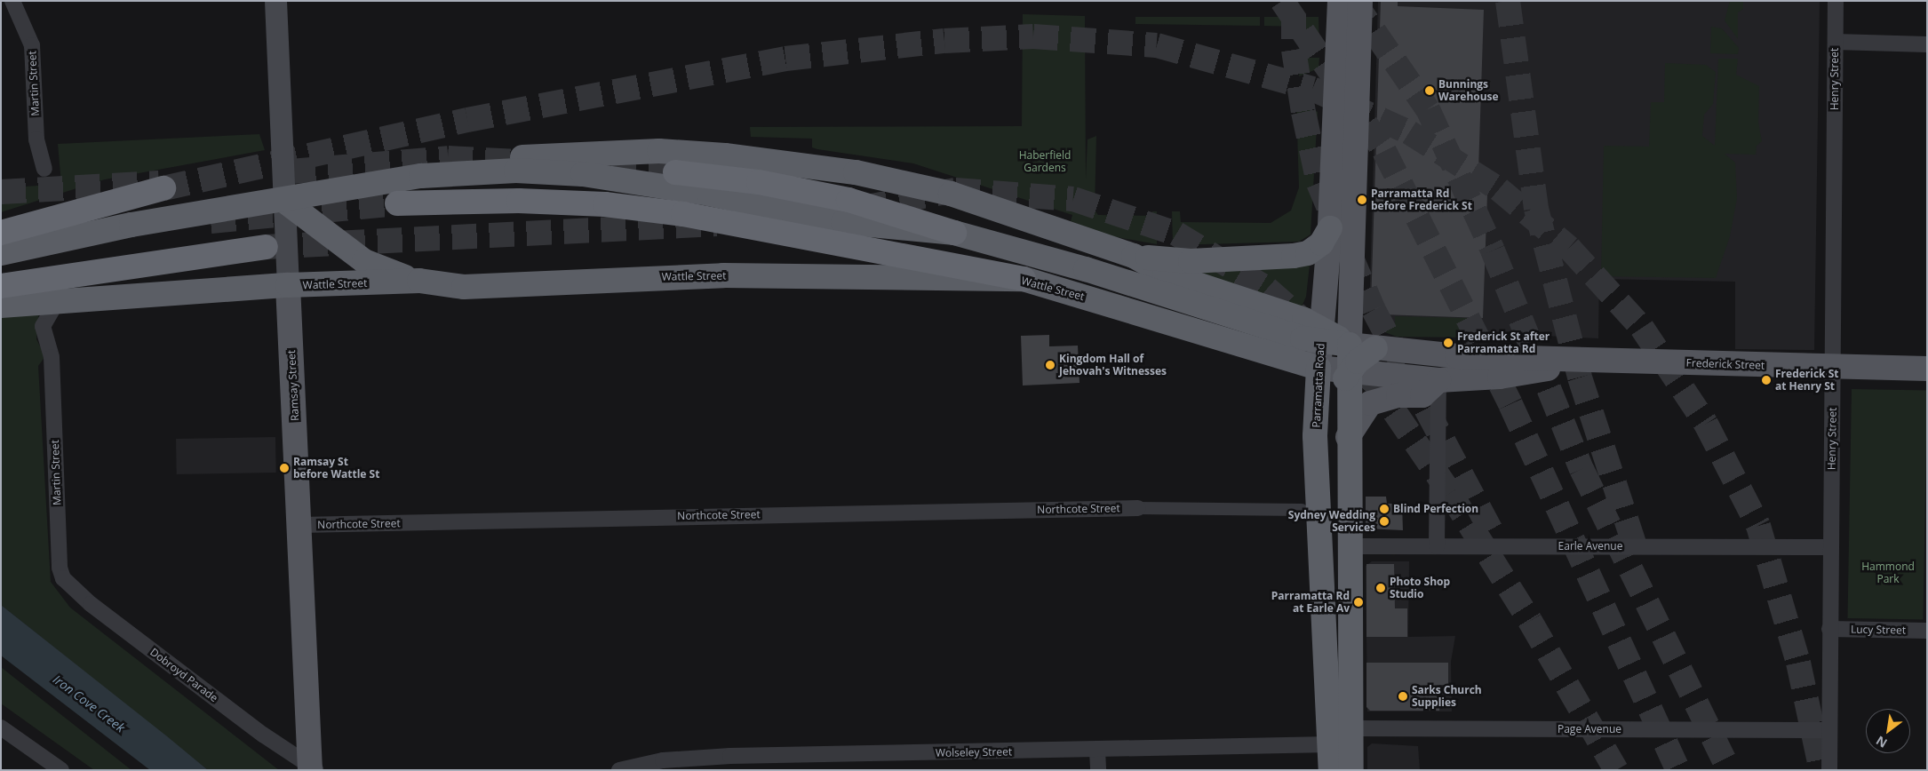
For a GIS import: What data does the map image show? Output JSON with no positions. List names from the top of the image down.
{
  "streets": {
    "highway": ["Wattle Street", "Parramatta Road"],
    "main road": ["Frederick Street", "Ramsay Street"],
    "street": [
      "Henry Street",
      "Martin Street",
      "Northcote Street",
      "Earle Avenue",
      "Lucy Street",
      "Dobroyd Parade",
      "Page Avenue",
      "Wolseley Street"
    ]
  },
  "crossings": [
    ["Henry Street", "Frederick Street"],
    ["Henry Street", "Earle Avenue"],
    ["Henry Street", "Lucy Street"],
    ["Henry Street", "Page Avenue"],
    ["Martin Street", "Wattle Street"],
    ["Martin Street", "Dobroyd Parade"],
    ["Wattle Street", "Frederick Street"],
    ["Wattle Street", "Ramsay Street"],
    ["Wattle Street", "Parramatta Road"],
    ["Frederick Street", "Parramatta Road"],
    ["Ramsay Street", "Northcote Street"],
    ["Ramsay Street", "Dobroyd Parade"],
    ["Parramatta Road", "Earle Avenue"],
    ["Parramatta Road", "Page Avenue"],
    ["Parramatta Road", "Wolseley Street"]
  ],
  "water": ["Iron Cove Creek"],
  "parks": ["Haberfield Gardens", "Hammond Park"],
  "places": [
    "Bunnings Warehouse",
    "Parramatta Rd before Frederick St",
    "Frederick St after Parramatta Rd",
    "Kingdom Hall of Jehovah's Witnesses",
    "Frederick St at Henry St",
    "Ramsay St before Wattle St",
    "Blind Perfection",
    "Sydney Wedding Services",
    "Photo Shop Studio",
    "Parramatta Rd at Earle Av",
    "Sarks Church Supplies"
  ],
  "north": "bottom left"
}
